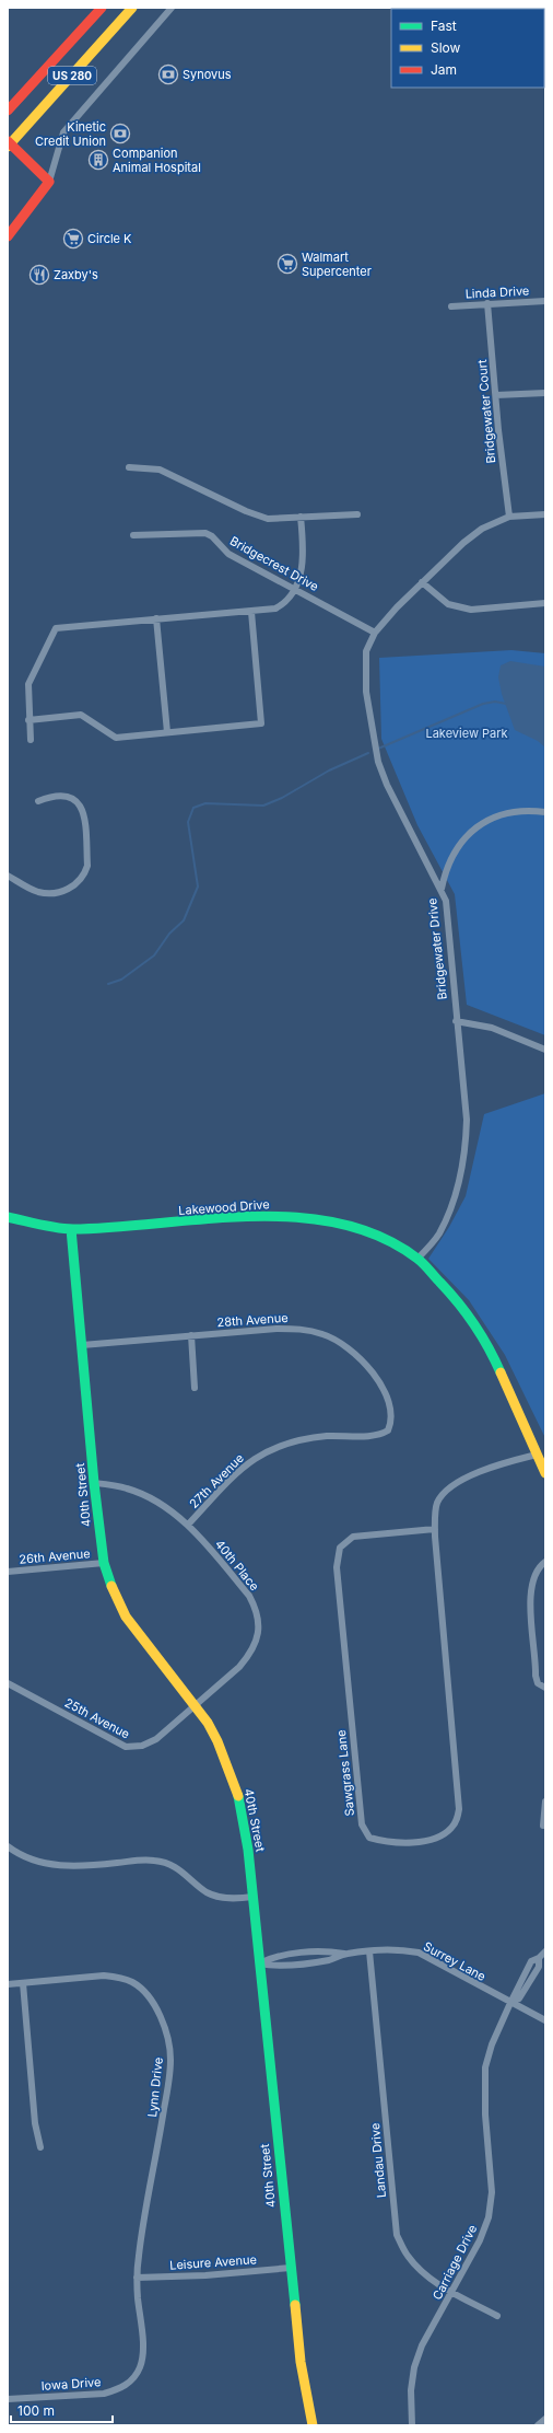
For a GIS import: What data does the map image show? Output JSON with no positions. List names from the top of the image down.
{
  "streets": {
    "main road": ["US 280", "Lakewood Drive", "40th Street"],
    "street": [
      "Linda Drive",
      "Bridgewater Court",
      "Bridgecrest Drive",
      "Bridgewater Drive",
      "28th Avenue",
      "27th Avenue",
      "26th Avenue",
      "40th Place",
      "25th Avenue",
      "Sawgrass Lane",
      "Surrey Lane",
      "Lynn Drive",
      "Landau Drive",
      "Leisure Avenue",
      "Carriage Drive",
      "Iowa Drive"
    ]
  },
  "crossings": [
    ["Linda Drive", "Bridgewater Court"],
    ["Bridgewater Court", "Bridgewater Drive"],
    ["Bridgecrest Drive", "Bridgewater Drive"],
    ["Bridgewater Drive", "Lakewood Drive"],
    ["Lakewood Drive", "40th Street"],
    ["Lakewood Drive", "Sawgrass Lane"],
    ["28th Avenue", "27th Avenue"],
    ["28th Avenue", "40th Street"],
    ["27th Avenue", "40th Place"],
    ["40th Street", "26th Avenue"],
    ["40th Street", "40th Place"],
    ["40th Street", "25th Avenue"],
    ["40th Street", "Surrey Lane"],
    ["40th Street", "Leisure Avenue"],
    ["40th Place", "25th Avenue"],
    ["Surrey Lane", "Landau Drive"],
    ["Surrey Lane", "Carriage Drive"],
    ["Lynn Drive", "Leisure Avenue"],
    ["Lynn Drive", "Iowa Drive"],
    ["Landau Drive", "Carriage Drive"],
    ["Leisure Avenue", "Iowa Drive"]
  ],
  "parks": ["Lakeview Park"],
  "places": {
    "bank": ["Synovus", "Kinetic Credit Union"],
    "building": ["Companion Animal Hospital"],
    "supermarket": ["Circle K", "Walmart Supercenter"],
    "restaurant": ["Zaxby's"]
  },
  "legend": ["Fast", "Slow", "Jam"],
  "scale_bar": "100 m"
}
